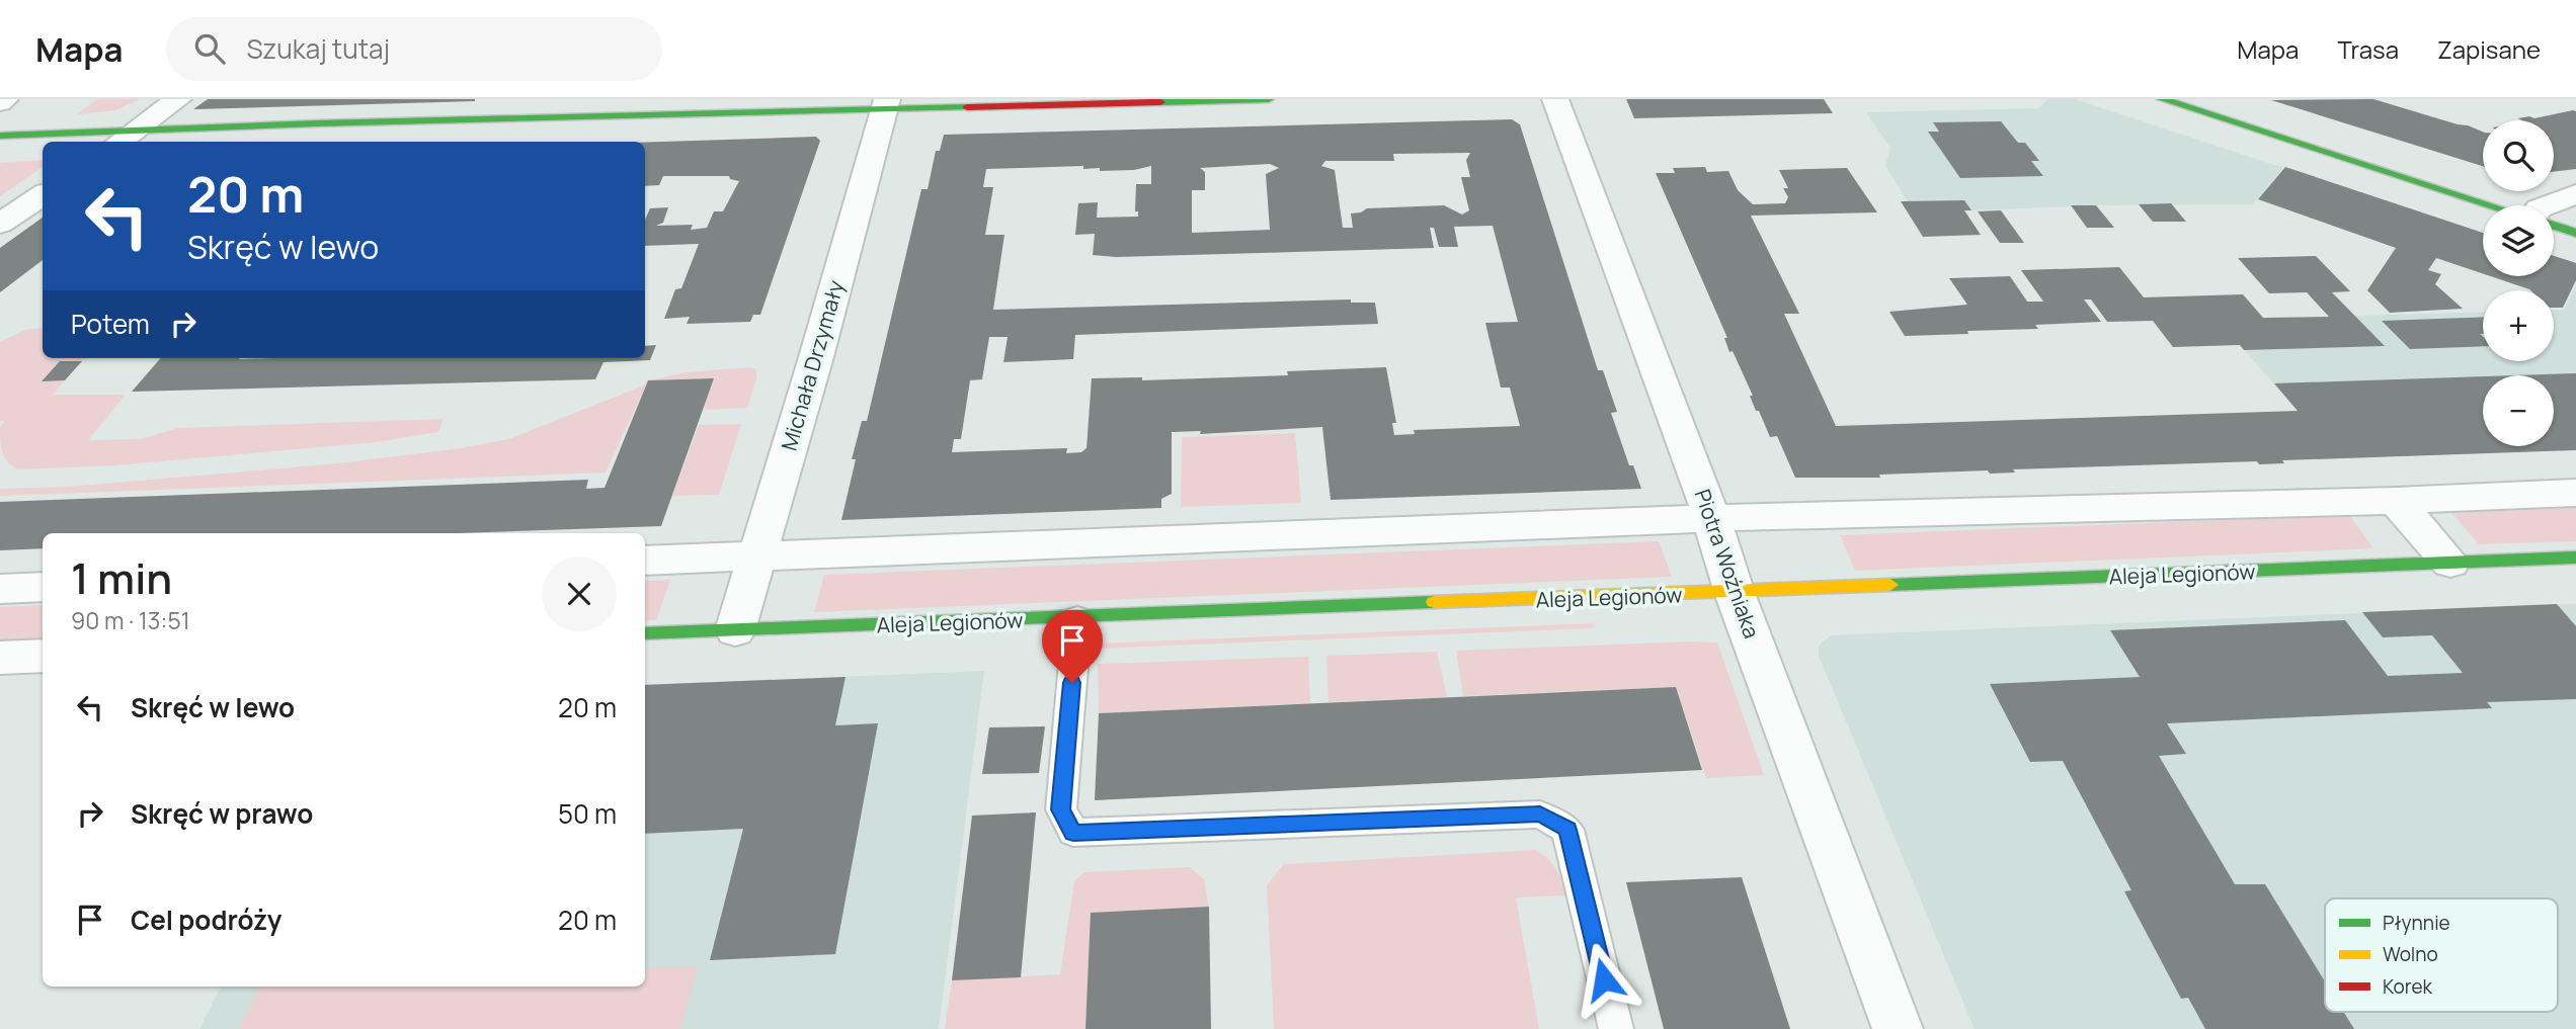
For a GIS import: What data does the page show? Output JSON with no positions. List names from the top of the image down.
{
  "streets": {
    "street": ["Michała Drzymały", "Piotra Woźniaka", "Aleja Legionów"]
  },
  "crossings": [
    ["Michała Drzymały", "Aleja Legionów"],
    ["Piotra Woźniaka", "Aleja Legionów"]
  ],
  "legend": ["Płynnie", "Wolno", "Korek"],
  "page": {
    "header": "Mapa",
    "search": "Szukaj tutaj",
    "nav": ["Mapa", "Trasa", "Zapisane"],
    "map_buttons": ["+", "−"],
    "turn": ["20 m", "Skręć w lewo"],
    "then": "Potem",
    "heading": ["1 min", "90 m · 13:51"],
    "list": [
      {
        "name": "Skręć w lewo",
        "value": "20 m"
      },
      {
        "name": "Skręć w prawo",
        "value": "50 m"
      },
      {
        "name": "Cel podróży",
        "value": "20 m"
      }
    ]
  }
}
